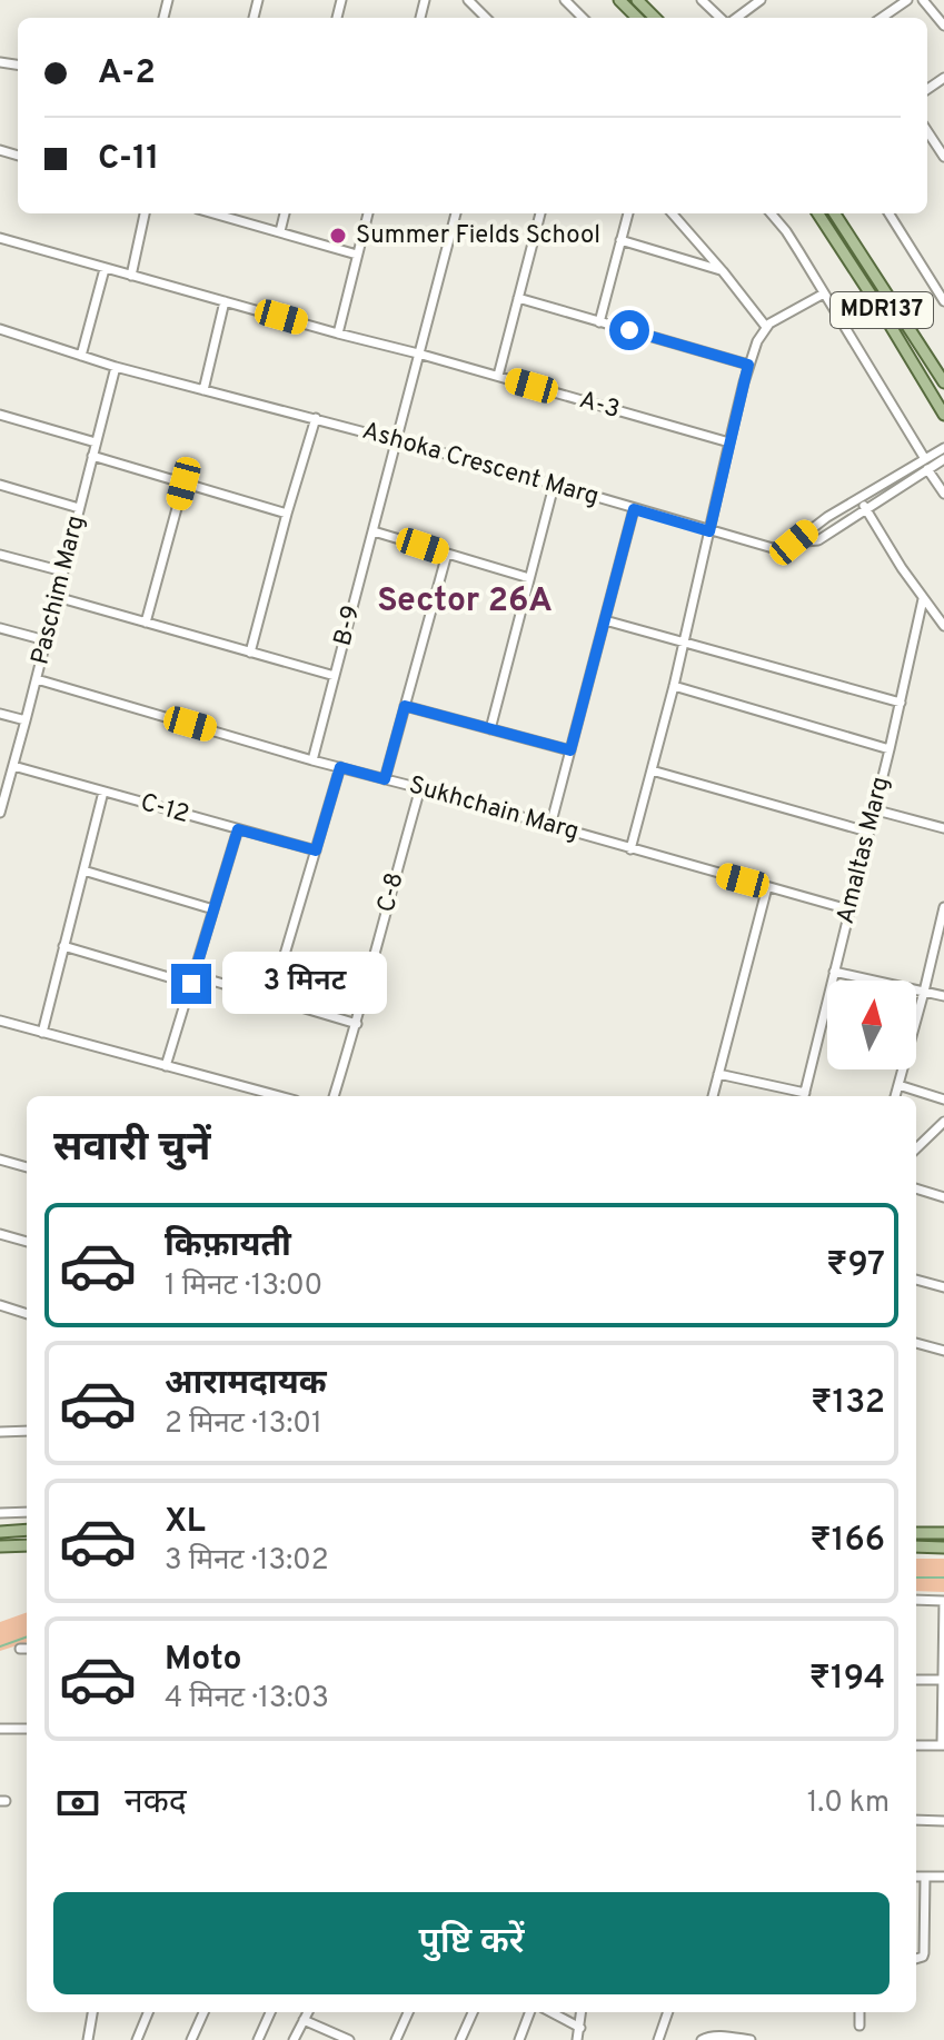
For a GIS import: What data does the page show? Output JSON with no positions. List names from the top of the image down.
{
  "streets": {
    "main road": ["MDR137"],
    "street": [
      "A-3",
      "Ashoka Crescent Marg",
      "Paschim Marg",
      "B-9",
      "C-12",
      "Sukhchain Marg",
      "Amaltas Marg",
      "C-8"
    ]
  },
  "crossings": [
    ["A-3", "B-9"],
    ["Ashoka Crescent Marg", "Paschim Marg"],
    ["Ashoka Crescent Marg", "B-9"],
    ["Paschim Marg", "C-12"],
    ["Paschim Marg", "Sukhchain Marg"],
    ["B-9", "Sukhchain Marg"],
    ["Sukhchain Marg", "Amaltas Marg"],
    ["Sukhchain Marg", "C-8"]
  ],
  "districts": ["Sector 26A"],
  "places": ["Summer Fields School"],
  "north": "top",
  "page": {
    "banner": ["A-2", "C-11"],
    "bubble": "3 मिनट",
    "heading": "सवारी चुनें",
    "list": [
      {
        "name": "किफ़ायती",
        "note": "1 मिनट · 13:00",
        "value": "₹97"
      },
      {
        "name": "आरामदायक",
        "note": "2 मिनट · 13:01",
        "value": "₹132"
      },
      {
        "name": "XL",
        "note": "3 मिनट · 13:02",
        "value": "₹166"
      },
      {
        "name": "Moto",
        "note": "4 मिनट · 13:03",
        "value": "₹194"
      }
    ],
    "pay": ["नकद", "1.0 km"],
    "buttons": "पुष्टि करें"
  }
}
